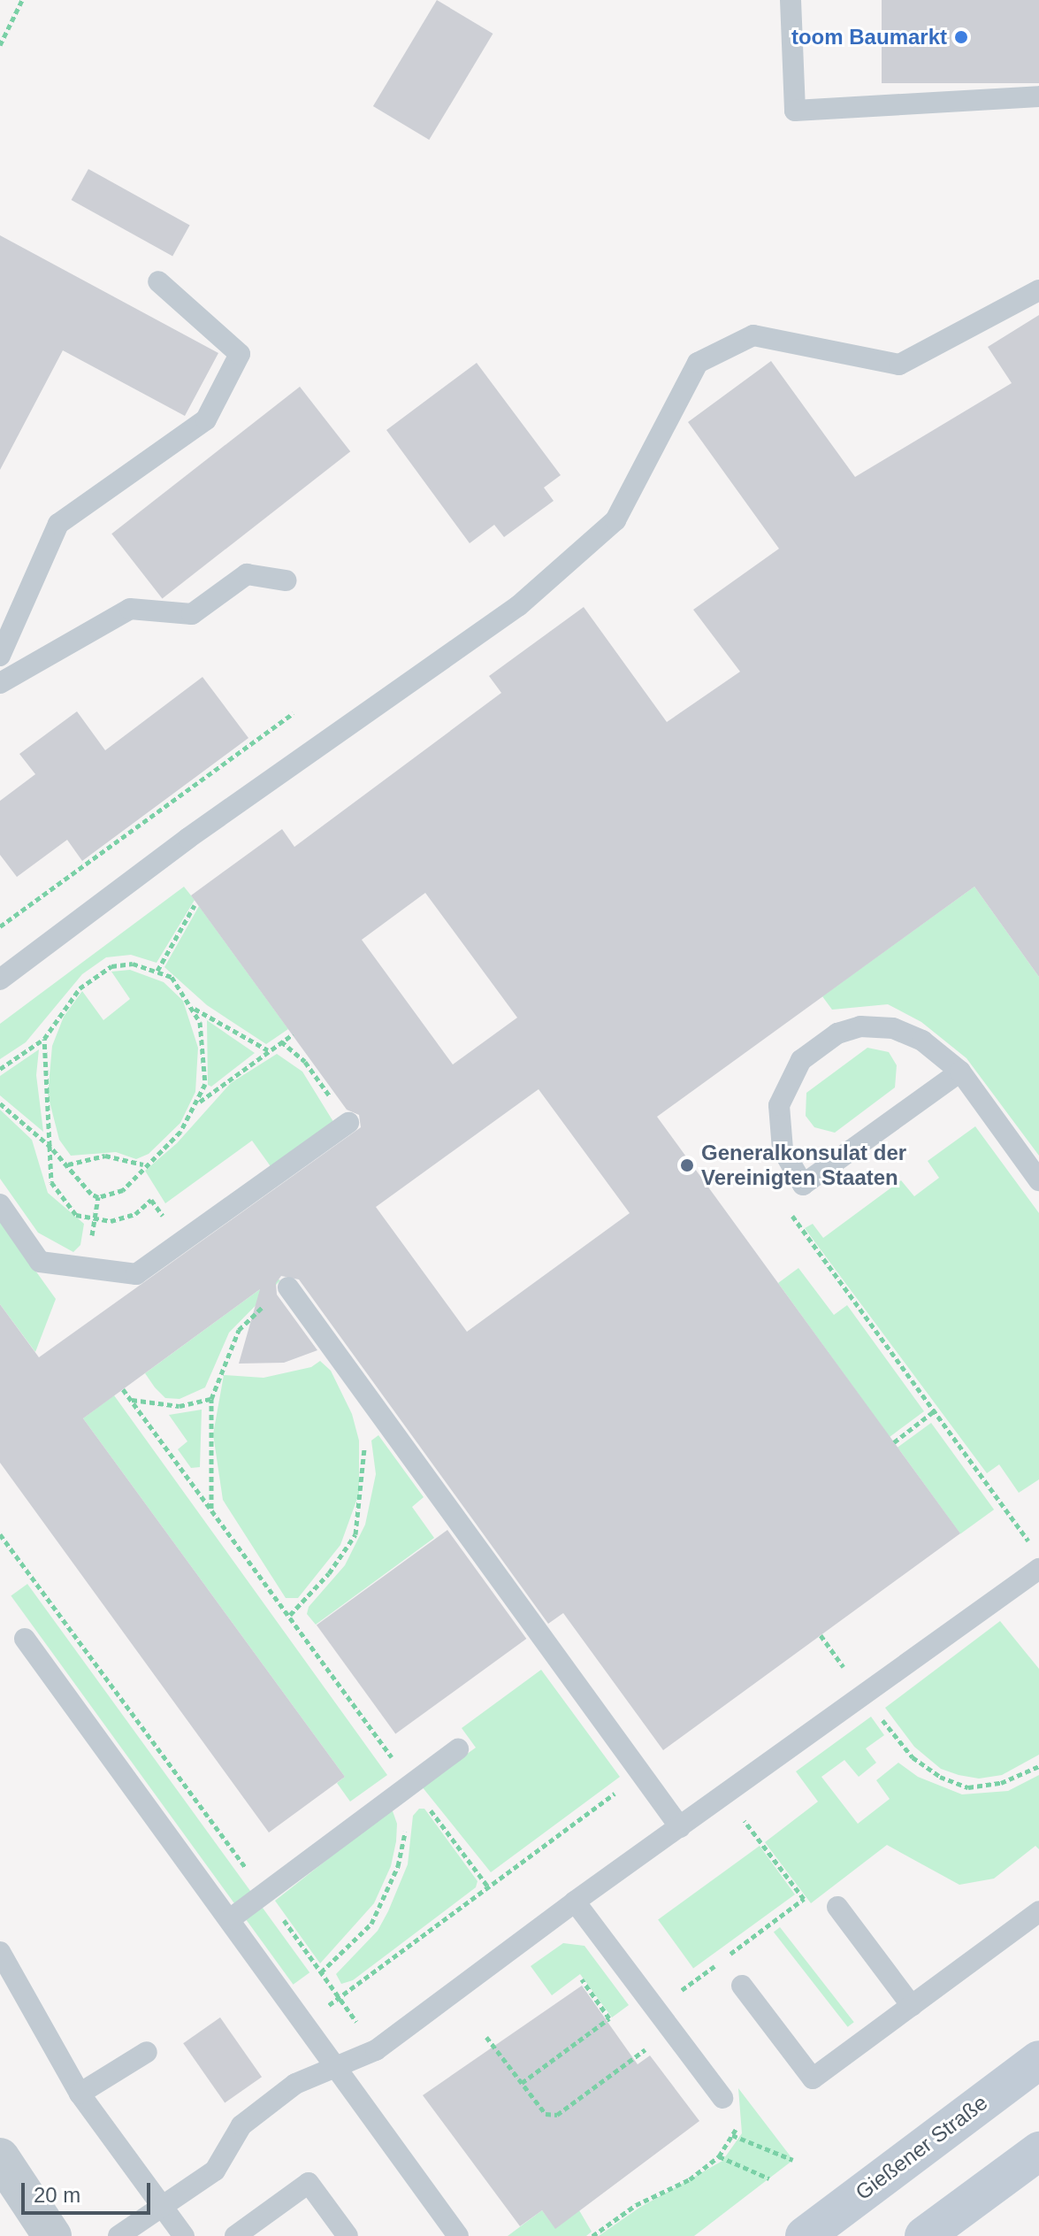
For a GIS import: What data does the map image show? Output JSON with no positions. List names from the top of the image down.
{
  "streets": {
    "main road": ["Gießener Straße"]
  },
  "places": ["toom Baumarkt", "Generalkonsulat der Vereinigten Staaten"],
  "scale_bar": "20 m"
}
